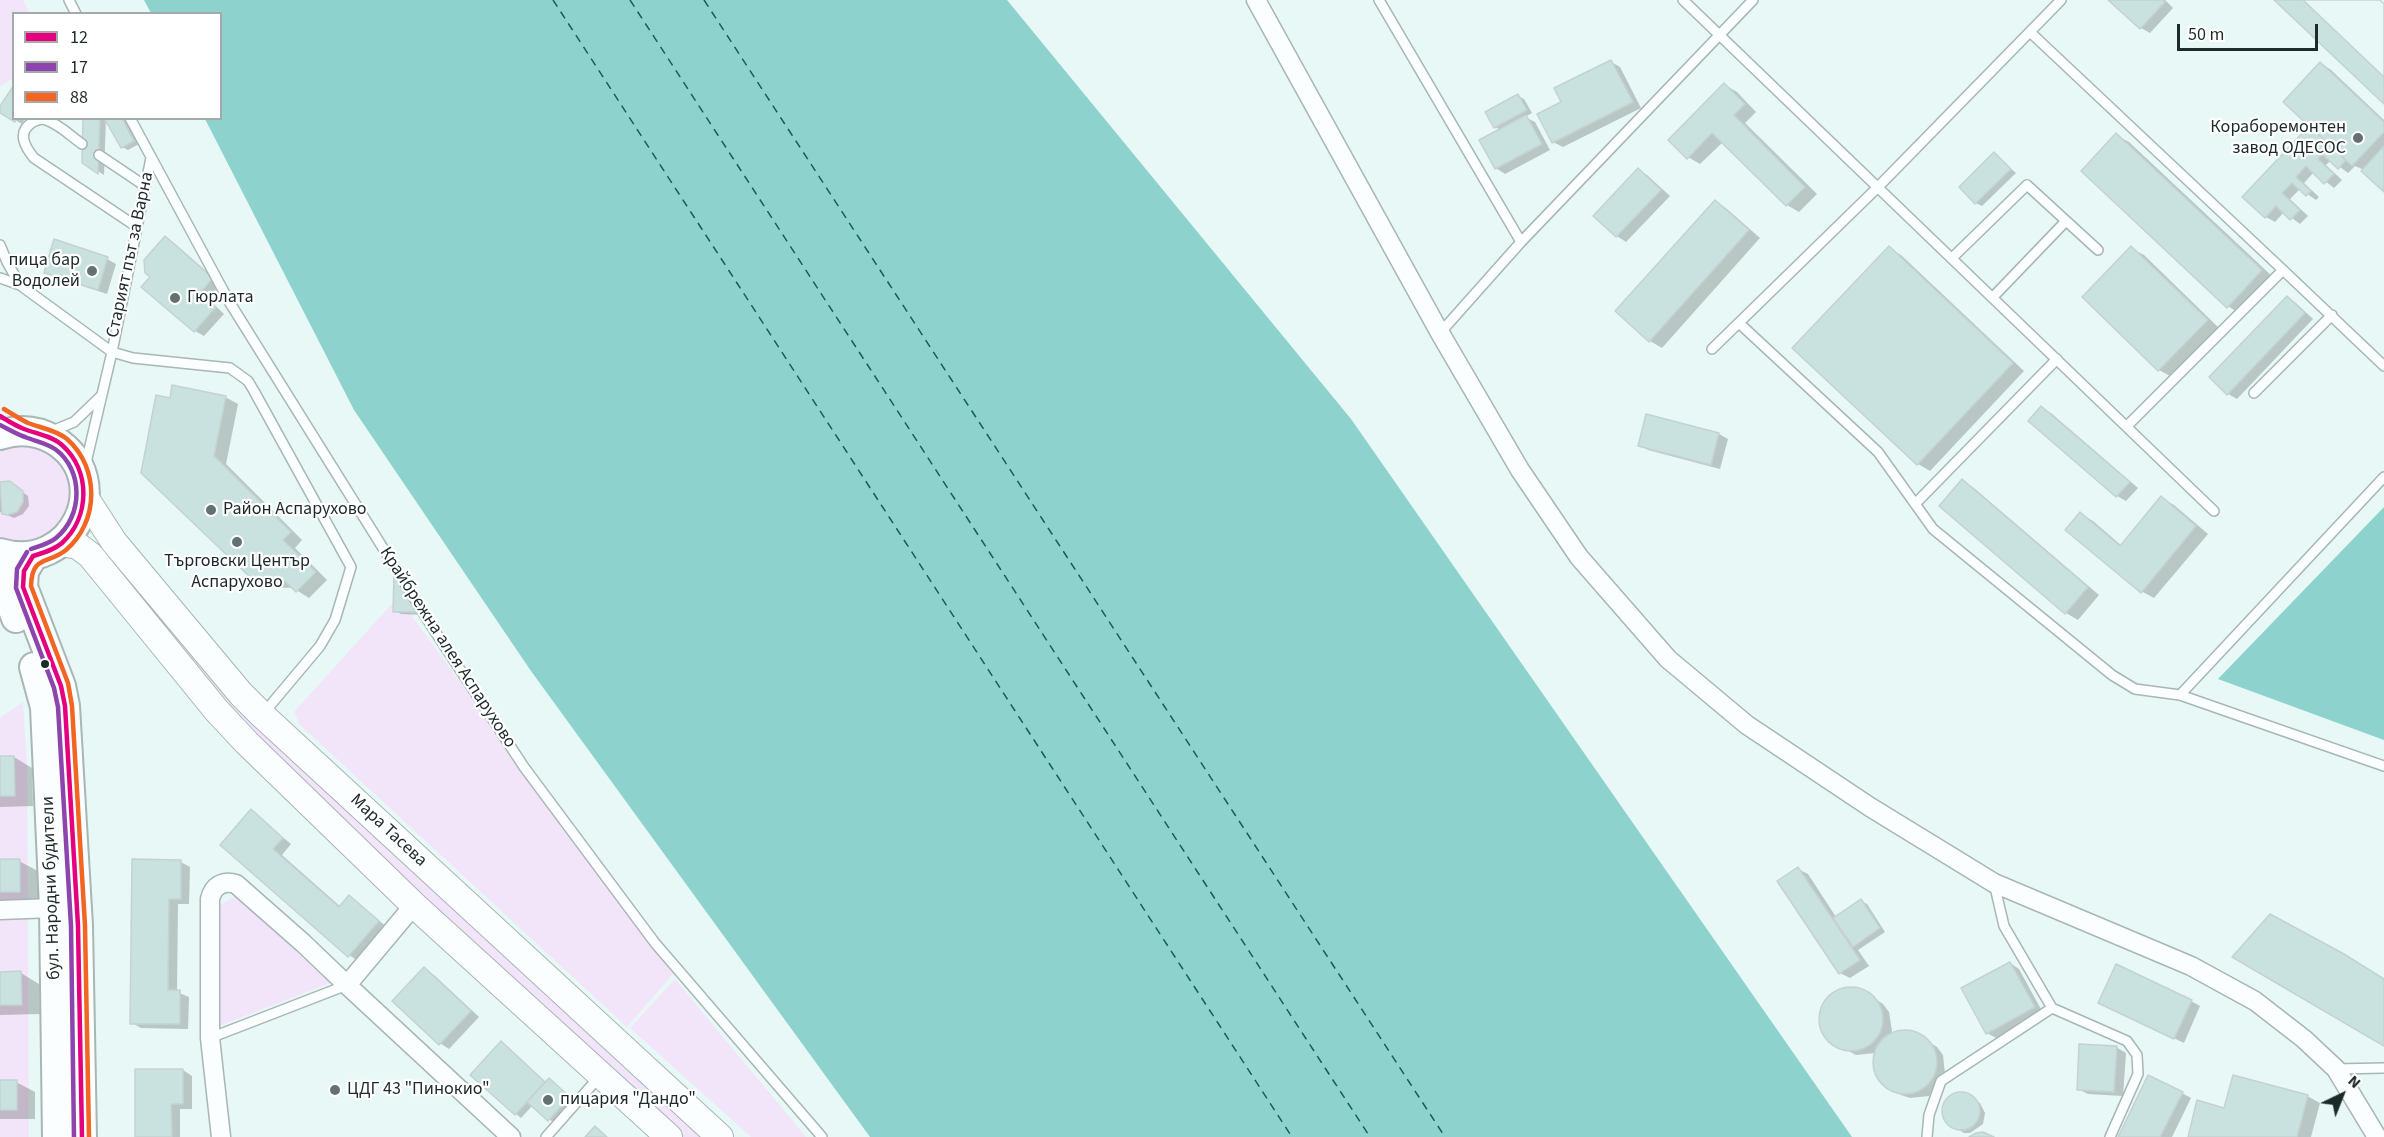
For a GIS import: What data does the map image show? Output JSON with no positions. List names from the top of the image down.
{
  "streets": {
    "main road": ["Мара Тасева", "бул. Народни будители"],
    "lane": ["Старият път за Варна", "Крайбрежна алея Аспарухово"]
  },
  "crossings": [
    ["Старият път за Варна", "Крайбрежна алея Аспарухово"],
    ["Старият път за Варна", "Мара Тасева"]
  ],
  "places": [
    "Кораборемонтен завод ОДЕСОС",
    "пица бар Водолей",
    "Гюрлата",
    "Район Аспарухово",
    "Търговски Център Аспарухово",
    "ЦДГ 43 \"Пинокио\"",
    "пицария \"Дандо\""
  ],
  "lines": ["transit line 88", "transit line 12", "transit line 17"],
  "legend": ["12", "17", "88"],
  "scale_bar": "50 m",
  "north": "top right"
}
